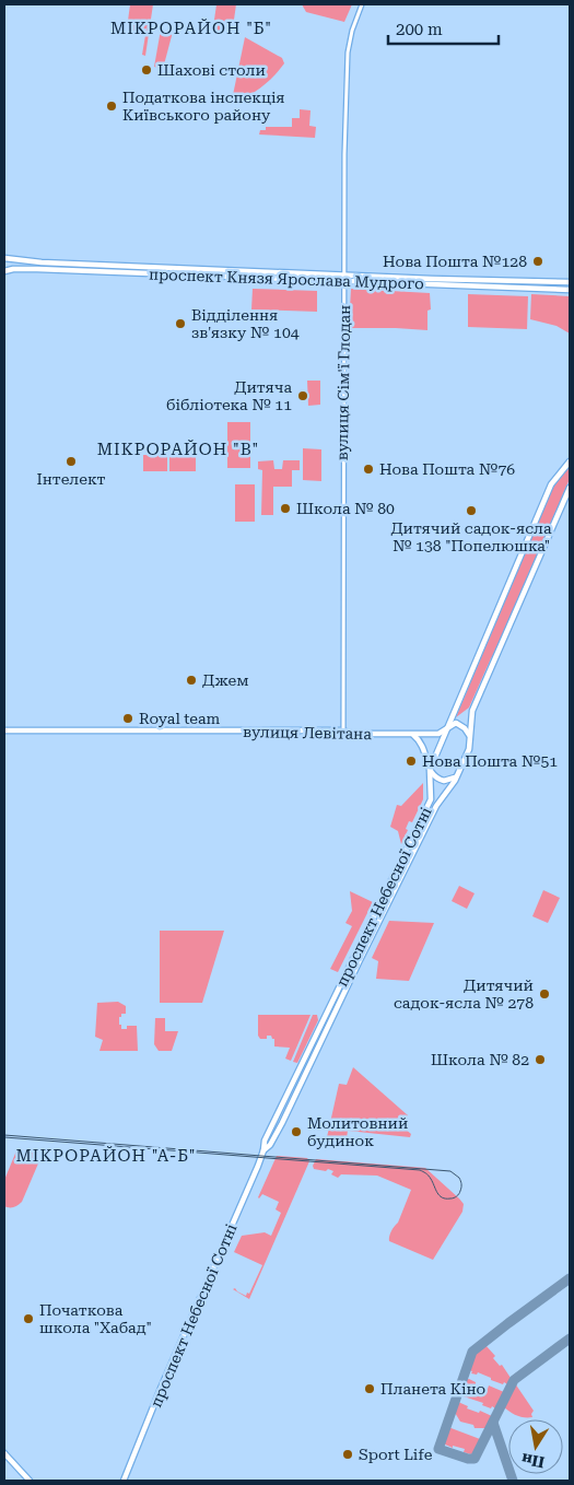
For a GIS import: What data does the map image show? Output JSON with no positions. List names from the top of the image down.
{
  "streets": {
    "main road": ["проспект Князя Ярослава Мудрого", "вулиця Левітана", "проспект Небесної Сотні"],
    "street": ["вулиця Сім'ї Глодан"]
  },
  "crossings": [
    ["проспект Князя Ярослава Мудрого", "вулиця Сім'ї Глодан"],
    ["вулиця Сім'ї Глодан", "вулиця Левітана"],
    ["вулиця Левітана", "проспект Небесної Сотні"]
  ],
  "districts": ["МІКРОРАЙОН \"Б\"", "МІКРОРАЙОН \"В\"", "МІКРОРАЙОН \"А-Б\""],
  "places": [
    "Шахові столи",
    "Податкова інспекція Київського району",
    "Нова Пошта №128",
    "Відділення зв'язку № 104",
    "Дитяча бібліотека № 11",
    "Інтелект",
    "Нова Пошта №76",
    "Школа № 80",
    "Дитячий садок-ясла № 138 \"Попелюшка\"",
    "Джем",
    "Royal team",
    "Нова Пошта №51",
    "Дитячий садок-ясла № 278",
    "Школа № 82",
    "Молитовний будинок",
    "Початкова школа \"Хабад\"",
    "Планета Кіно",
    "Sport Life"
  ],
  "scale_bar": "200 m",
  "north": "bottom"
}
